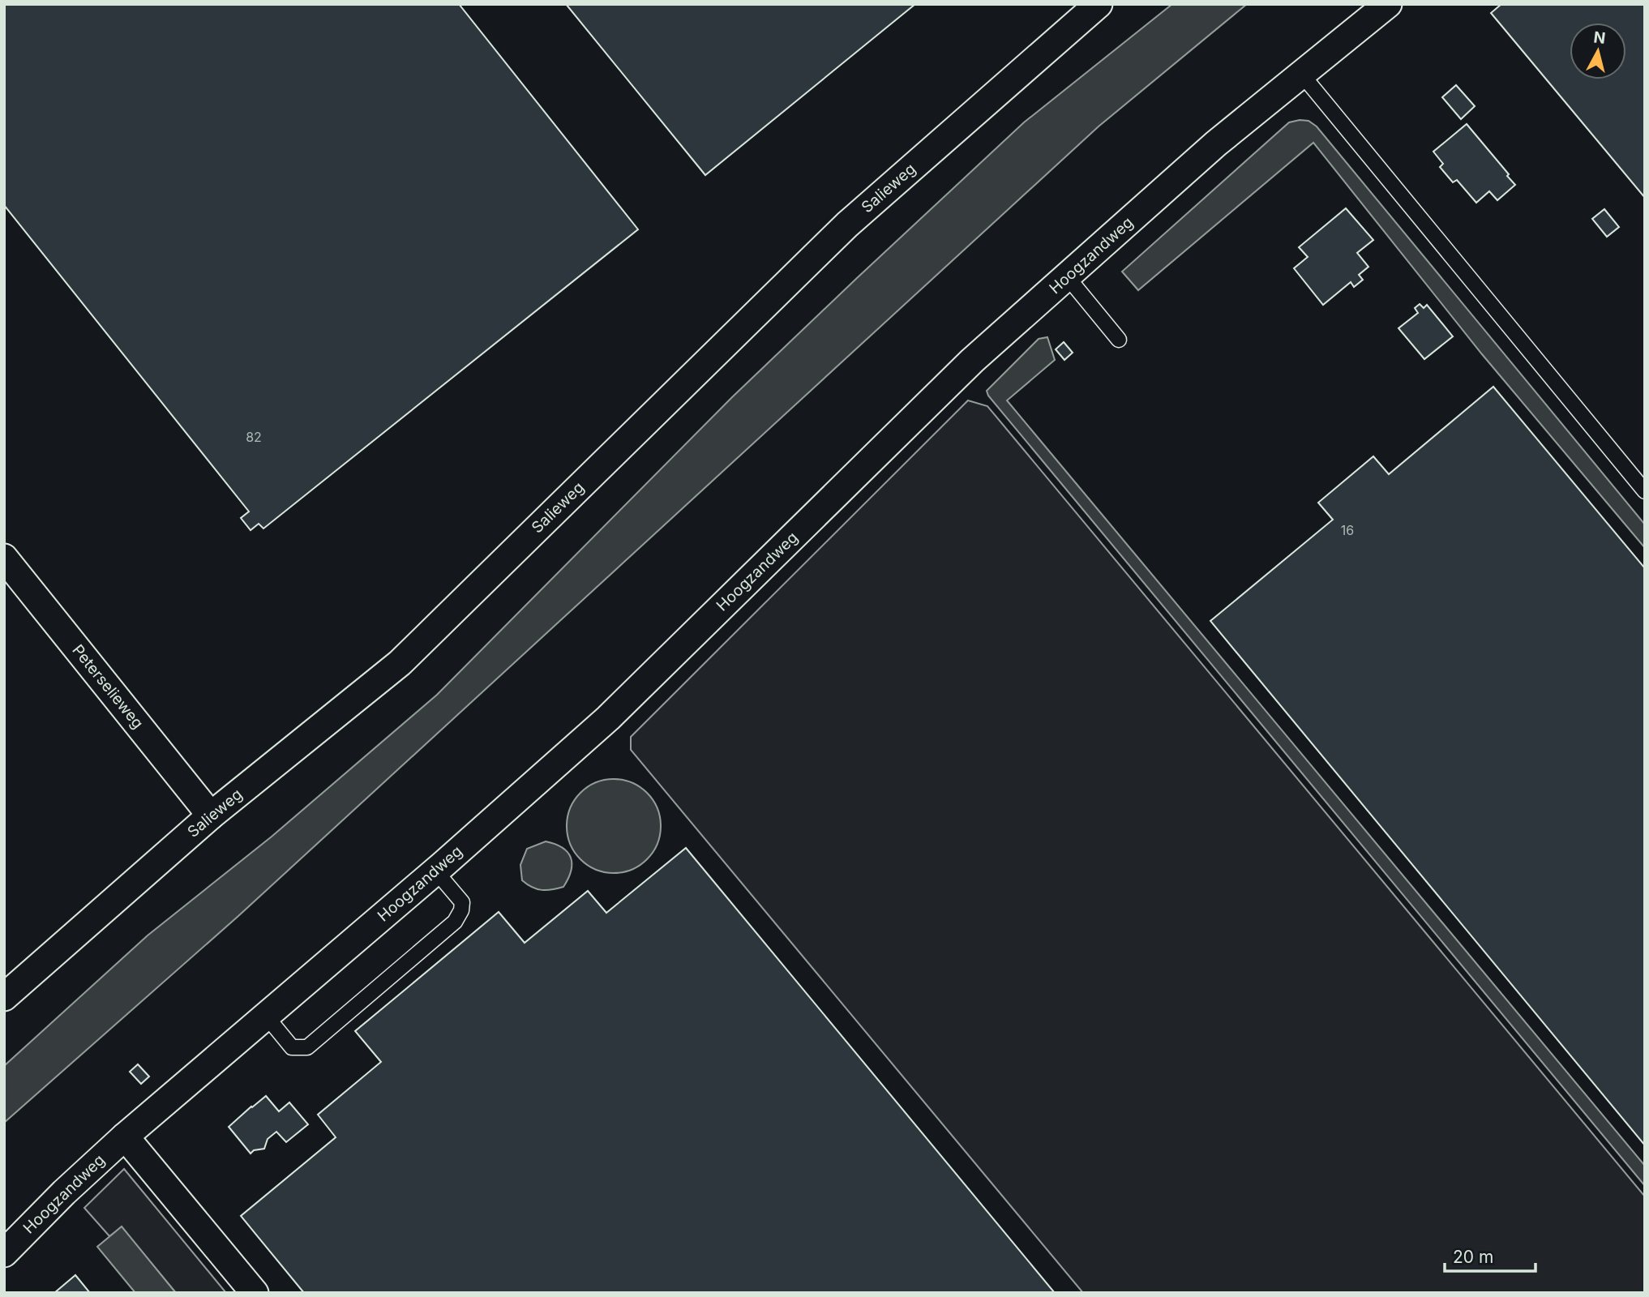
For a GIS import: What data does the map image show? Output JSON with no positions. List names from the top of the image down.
{
  "streets": {
    "street": ["Salieweg", "Hoogzandweg", "Peterselieweg"]
  },
  "crossings": [
    ["Salieweg", "Peterselieweg"]
  ],
  "house_numbers": ["82", "16"],
  "scale_bar": "20 m",
  "north": "top"
}
